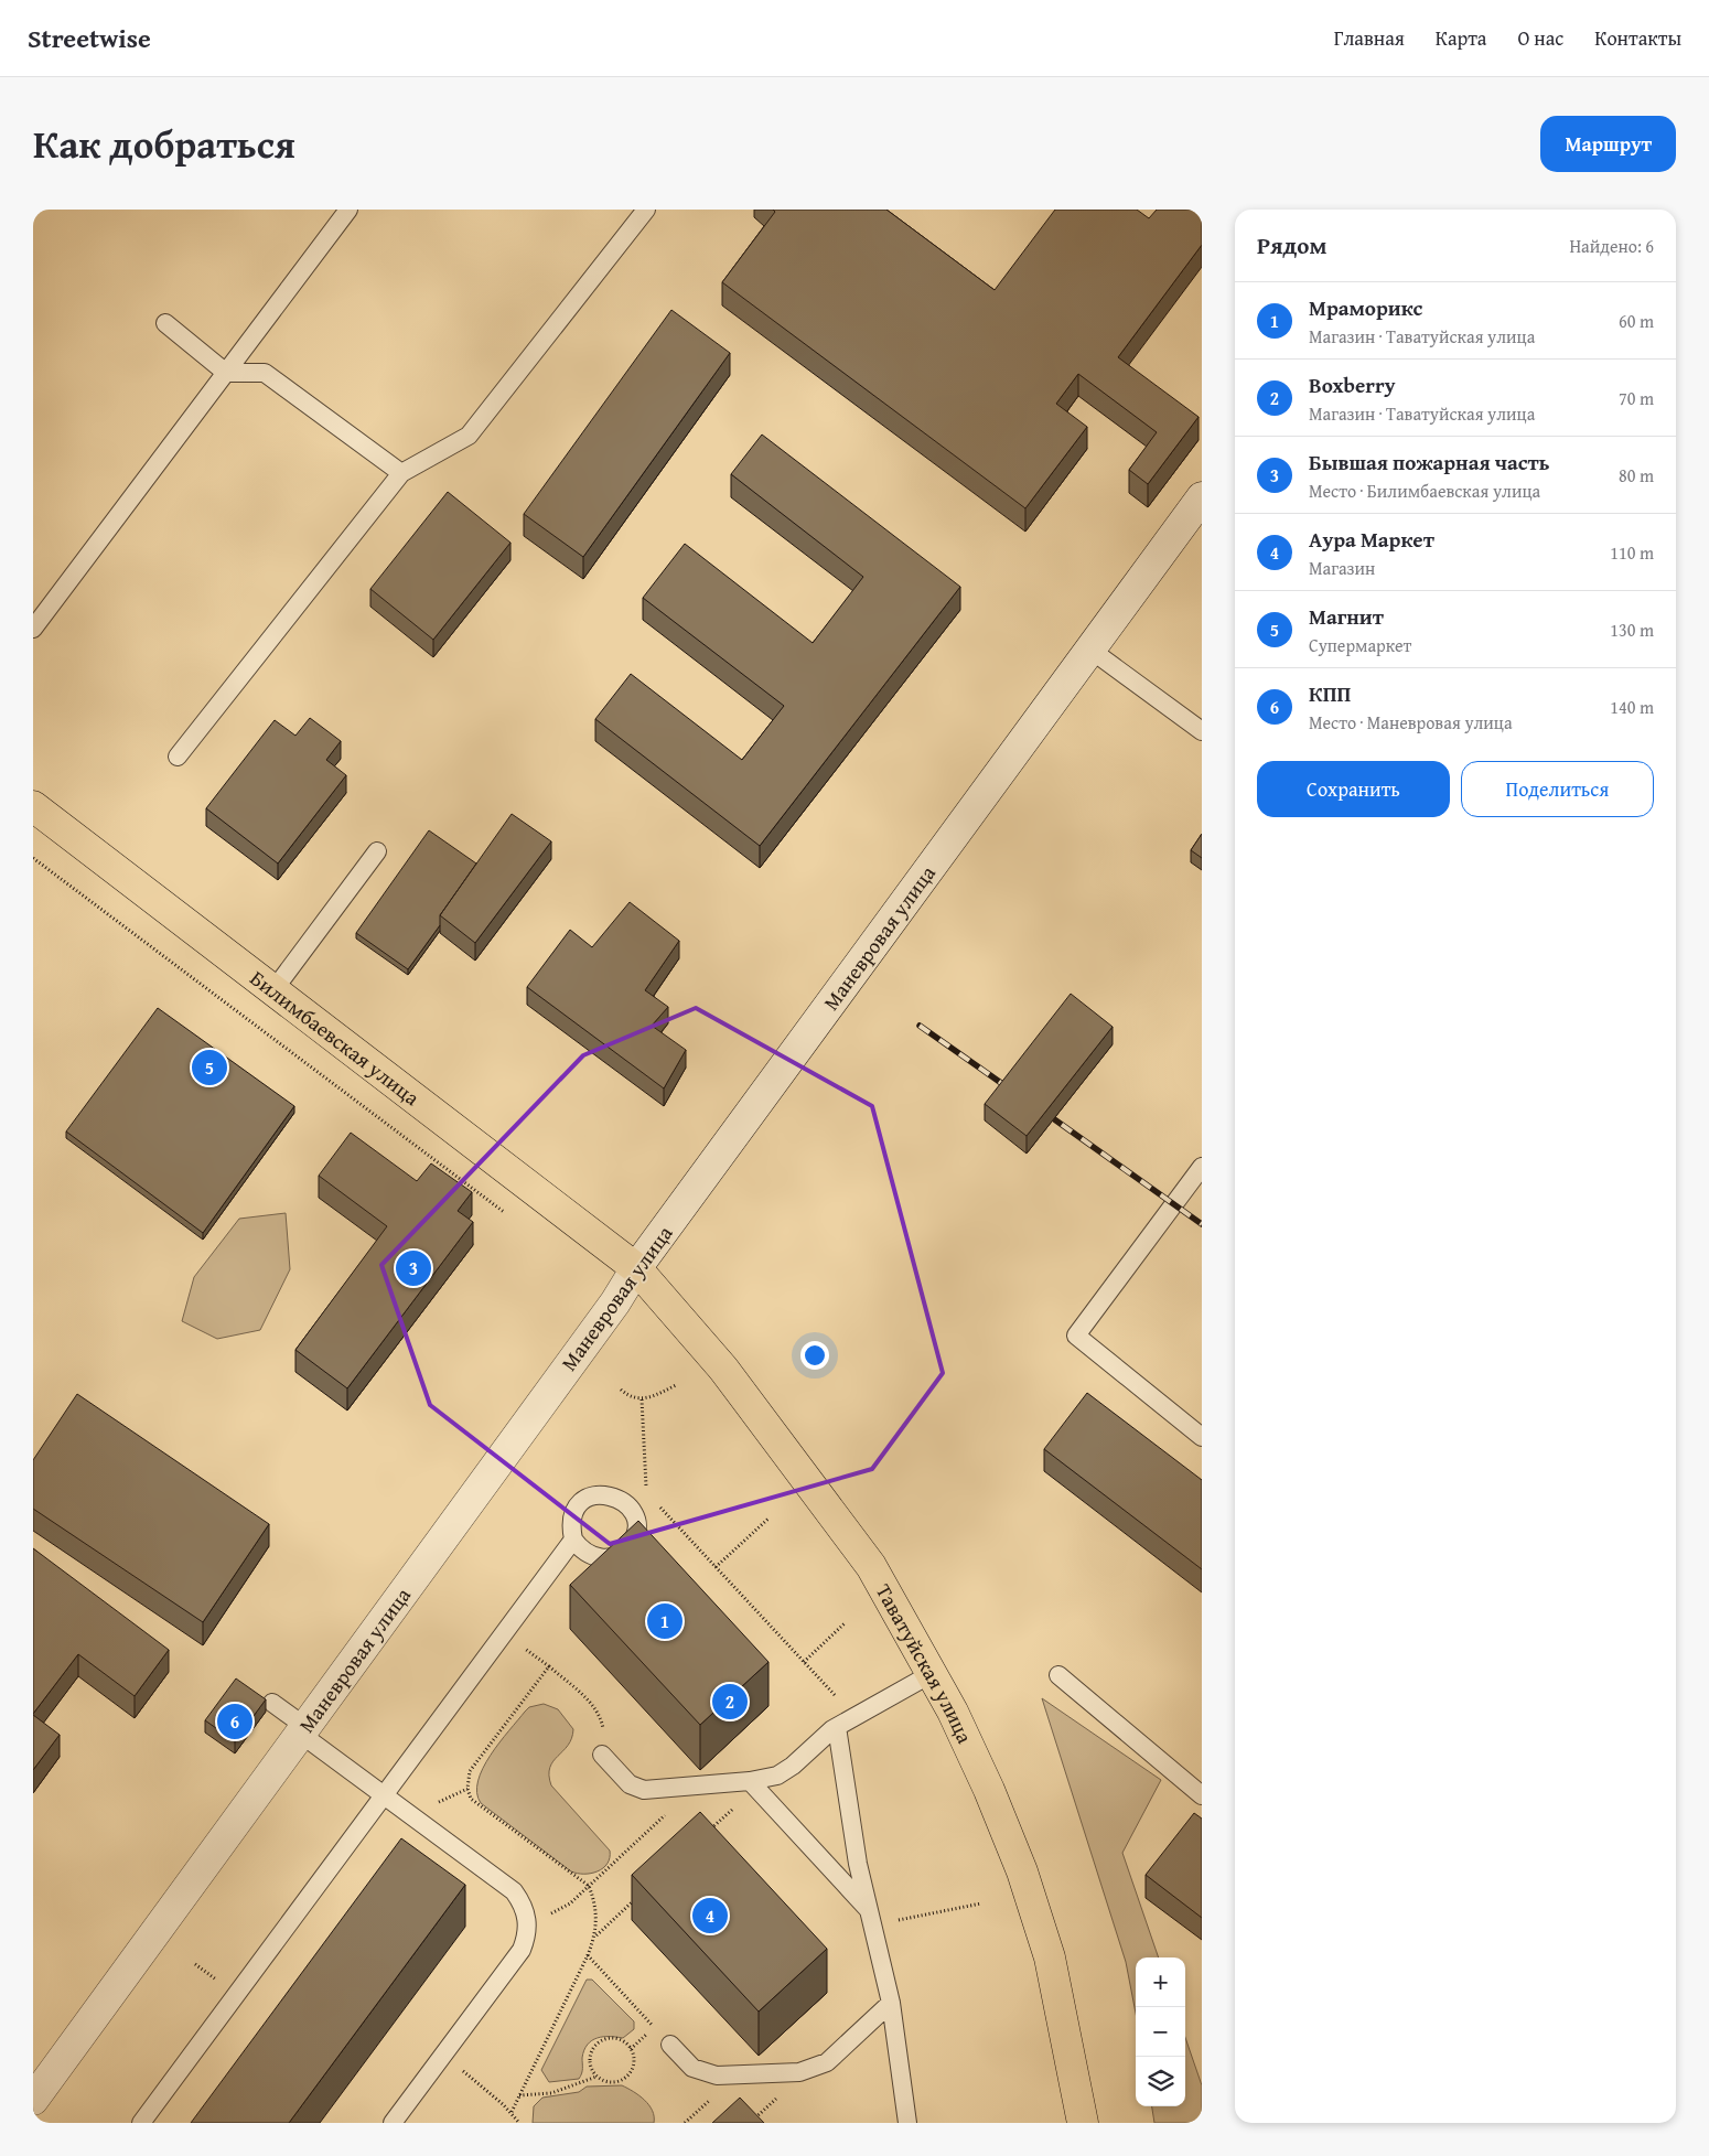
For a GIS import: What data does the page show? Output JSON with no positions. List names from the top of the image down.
{
  "streets": {
    "main road": ["Билимбаевская улица", "Таватуйская улица"],
    "street": ["Маневровая улица"]
  },
  "crossings": [
    ["Маневровая улица", "Билимбаевская улица"],
    ["Маневровая улица", "Таватуйская улица"],
    ["Билимбаевская улица", "Таватуйская улица"]
  ],
  "page": {
    "header": "Streetwise",
    "nav": [
      "Главная",
      "Карта",
      "О нас",
      "Контакты"
    ],
    "title": "Как добраться",
    "buttons": [
      "Маршрут",
      ["Сохранить", "Поделиться"]
    ],
    "heading": ["Рядом", "Найдено: 6"],
    "list": [
      {
        "mark": "1",
        "name": "Мраморикс",
        "note": "Магазин · Таватуйская улица",
        "value": "60 m"
      },
      {
        "mark": "2",
        "name": "Boxberry",
        "note": "Магазин · Таватуйская улица",
        "value": "70 m"
      },
      {
        "mark": "3",
        "name": "Бывшая пожарная часть",
        "note": "Место · Билимбаевская улица",
        "value": "80 m"
      },
      {
        "mark": "4",
        "name": "Аура Маркет",
        "note": "Магазин",
        "value": "110 m"
      },
      {
        "mark": "5",
        "name": "Магнит",
        "note": "Супермаркет",
        "value": "130 m"
      },
      {
        "mark": "6",
        "name": "КПП",
        "note": "Место · Маневровая улица",
        "value": "140 m"
      }
    ],
    "pins": [
      "5",
      "3",
      "1",
      "2",
      "6",
      "4"
    ],
    "map_buttons": ["+", "−"]
  }
}
